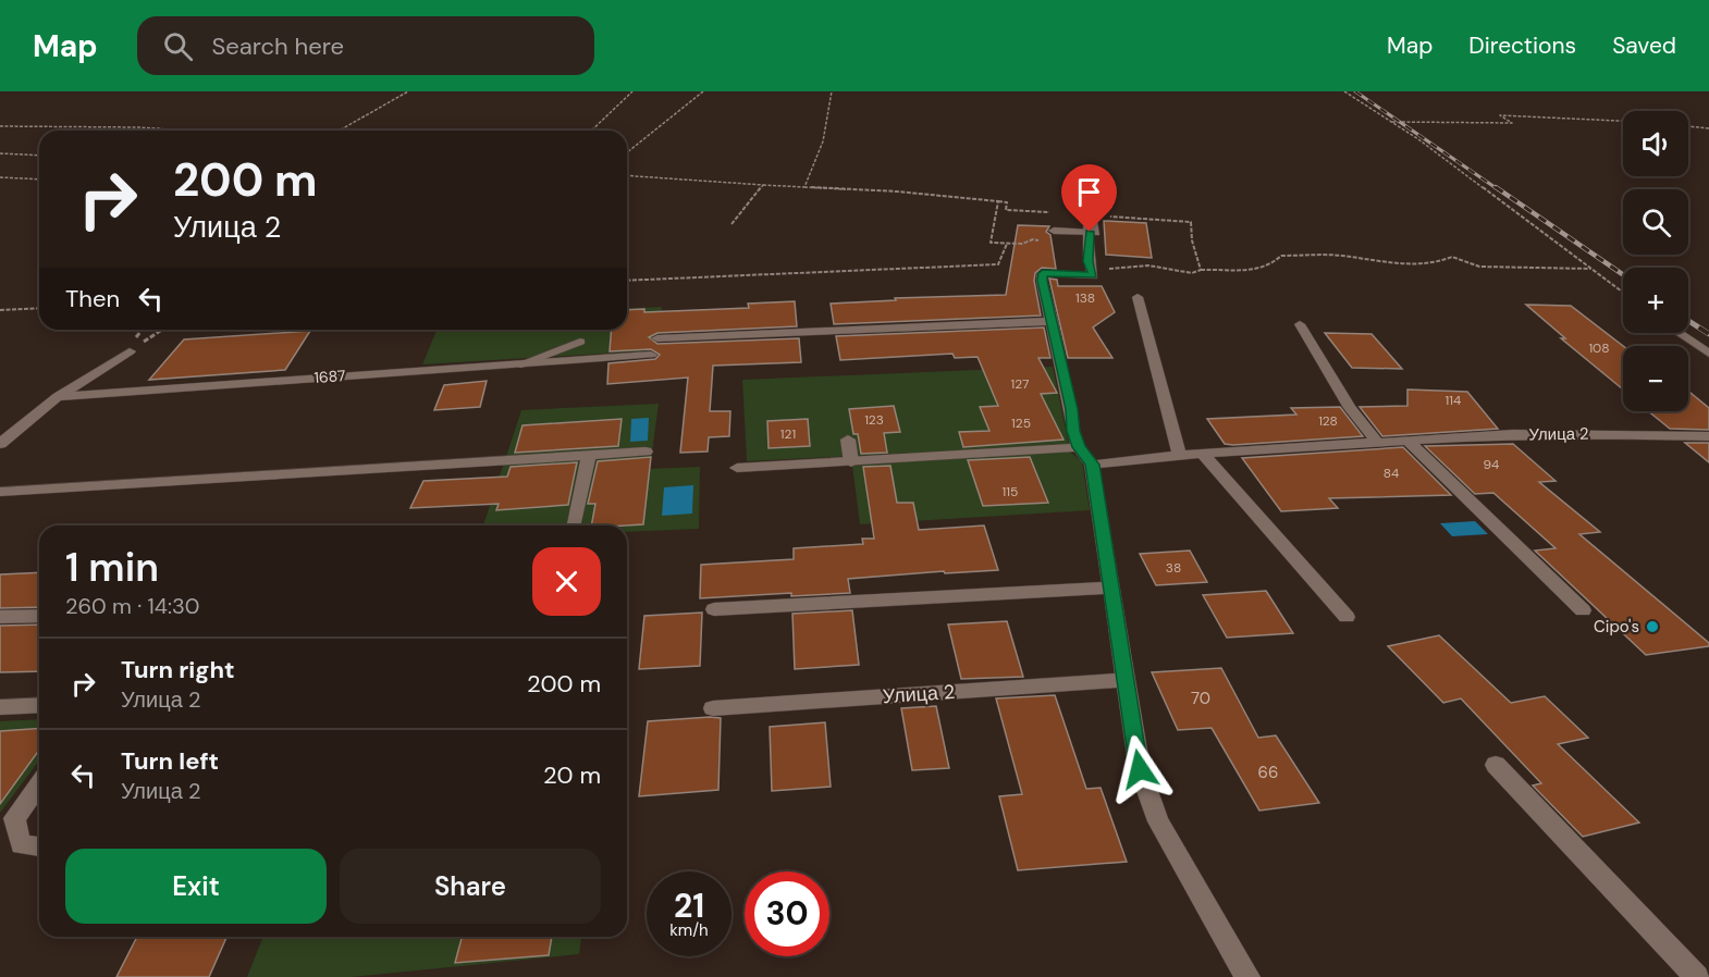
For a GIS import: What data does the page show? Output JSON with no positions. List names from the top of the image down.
{
  "streets": {
    "street": ["1687", "Улица 2"]
  },
  "places": ["Cipo's"],
  "house_numbers": [
    "138",
    "108",
    "127",
    "114",
    "123",
    "128",
    "125",
    "121",
    "94",
    "84",
    "115",
    "38",
    "70",
    "66"
  ],
  "page": {
    "header": "Map",
    "search": "Search here",
    "nav": ["Map", "Directions", "Saved"],
    "map_buttons": ["+", "−"],
    "turn": ["200 m", "Улица 2"],
    "then": "Then",
    "heading": ["1 min", "260 m · 14:30"],
    "list": [
      {
        "name": "Turn right",
        "note": "Улица 2",
        "value": "200 m"
      },
      {
        "name": "Turn left",
        "note": "Улица 2",
        "value": "20 m"
      }
    ],
    "buttons": ["Exit", "Share"],
    "speed": "21 km/h",
    "limit": "30"
  }
}
